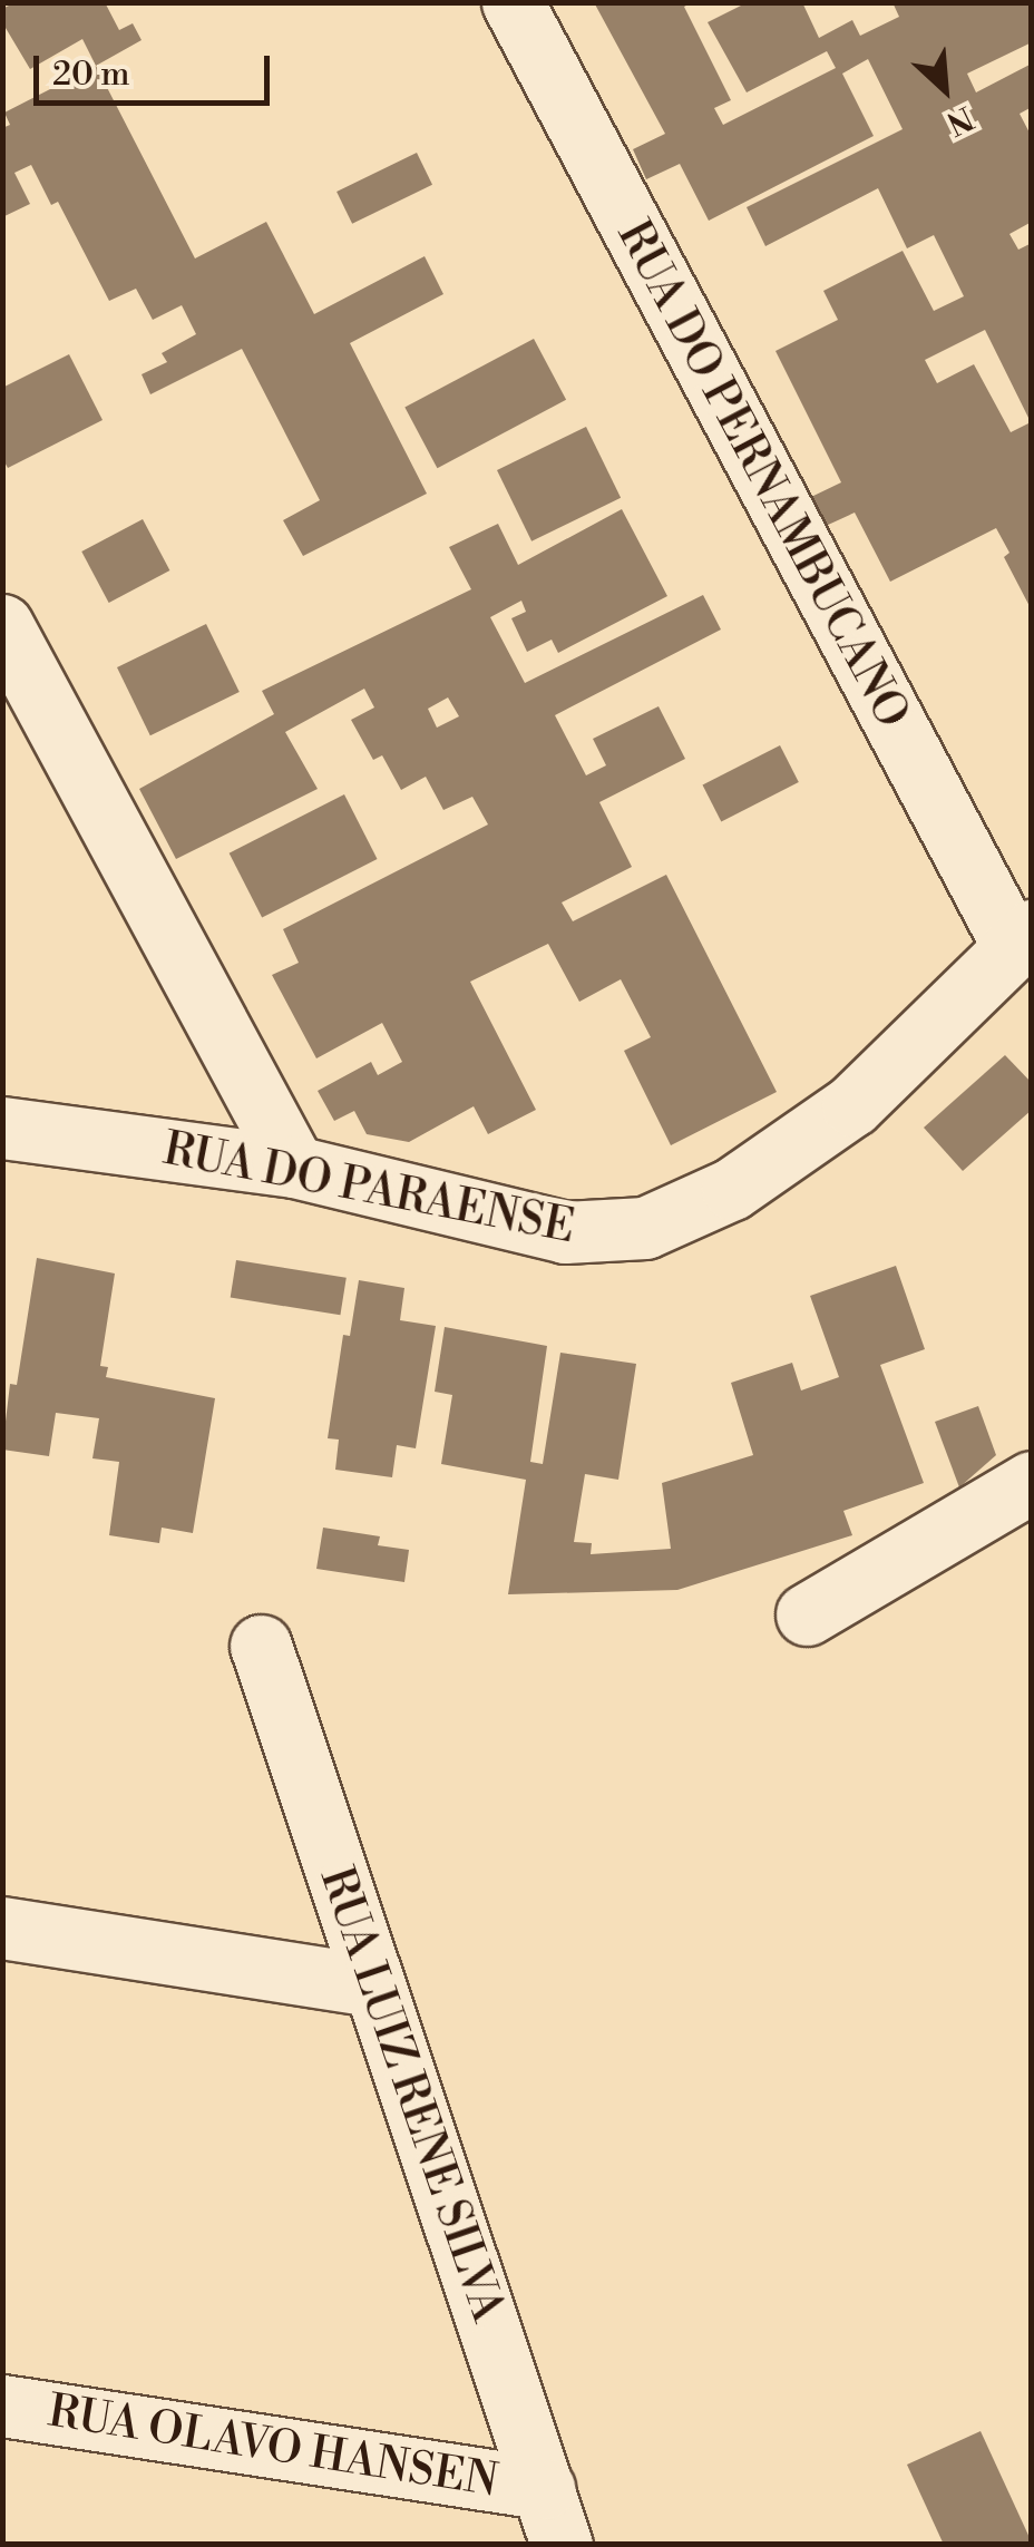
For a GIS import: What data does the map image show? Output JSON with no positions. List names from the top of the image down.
{
  "streets": {
    "street": [
      "RUA DO PERNAMBUCANO",
      "RUA DO PARAENSE",
      "RUA LUIZ RENE SILVA",
      "RUA OLAVO HANSEN"
    ]
  },
  "crossings": [
    ["RUA DO PERNAMBUCANO", "RUA DO PARAENSE"],
    ["RUA LUIZ RENE SILVA", "RUA OLAVO HANSEN"]
  ],
  "scale_bar": "20 m",
  "north": "bottom right"
}
